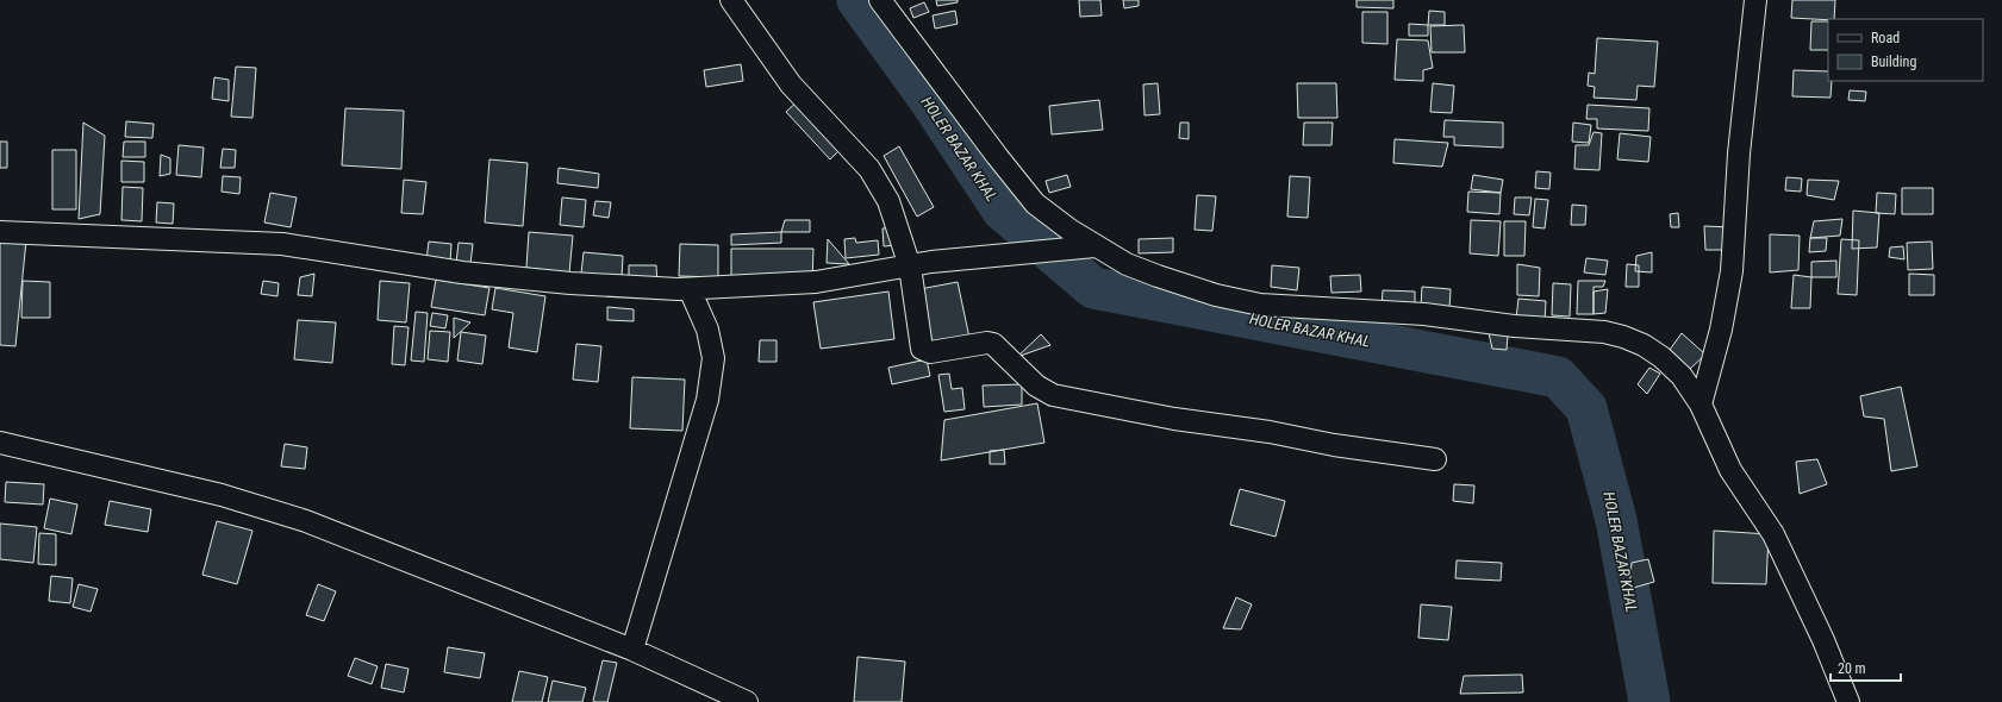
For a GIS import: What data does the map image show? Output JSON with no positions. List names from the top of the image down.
{
  "water": ["HOLER BAZAR KHAL"],
  "legend": ["Road", "Building"],
  "scale_bar": "20 m"
}
